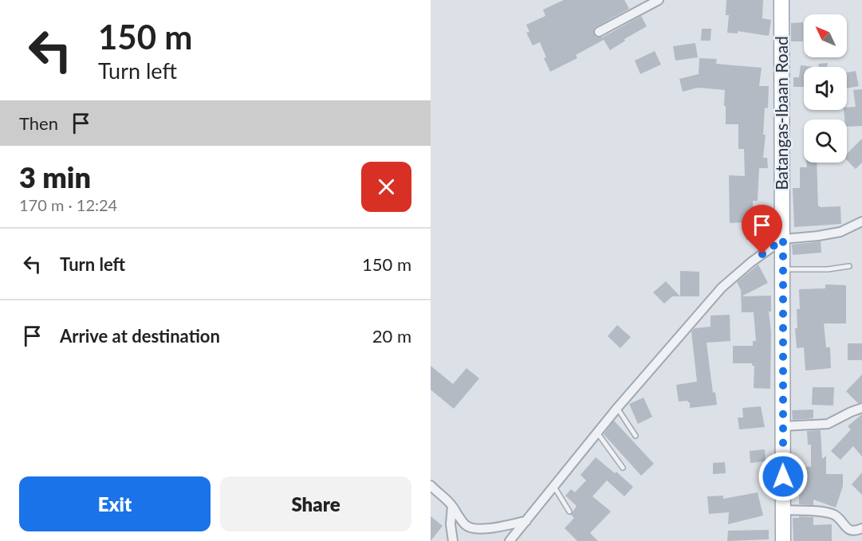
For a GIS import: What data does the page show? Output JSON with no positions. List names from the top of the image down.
{
  "streets": {
    "main road": ["Batangas-Ibaan Road"]
  },
  "north": "top left",
  "page": {
    "turn": ["150 m", "Turn left"],
    "then": "Then",
    "heading": ["3 min", "170 m · 12:24"],
    "list": [
      {
        "name": "Turn left",
        "value": "150 m"
      },
      {
        "name": "Arrive at destination",
        "value": "20 m"
      }
    ],
    "buttons": ["Exit", "Share"]
  }
}
